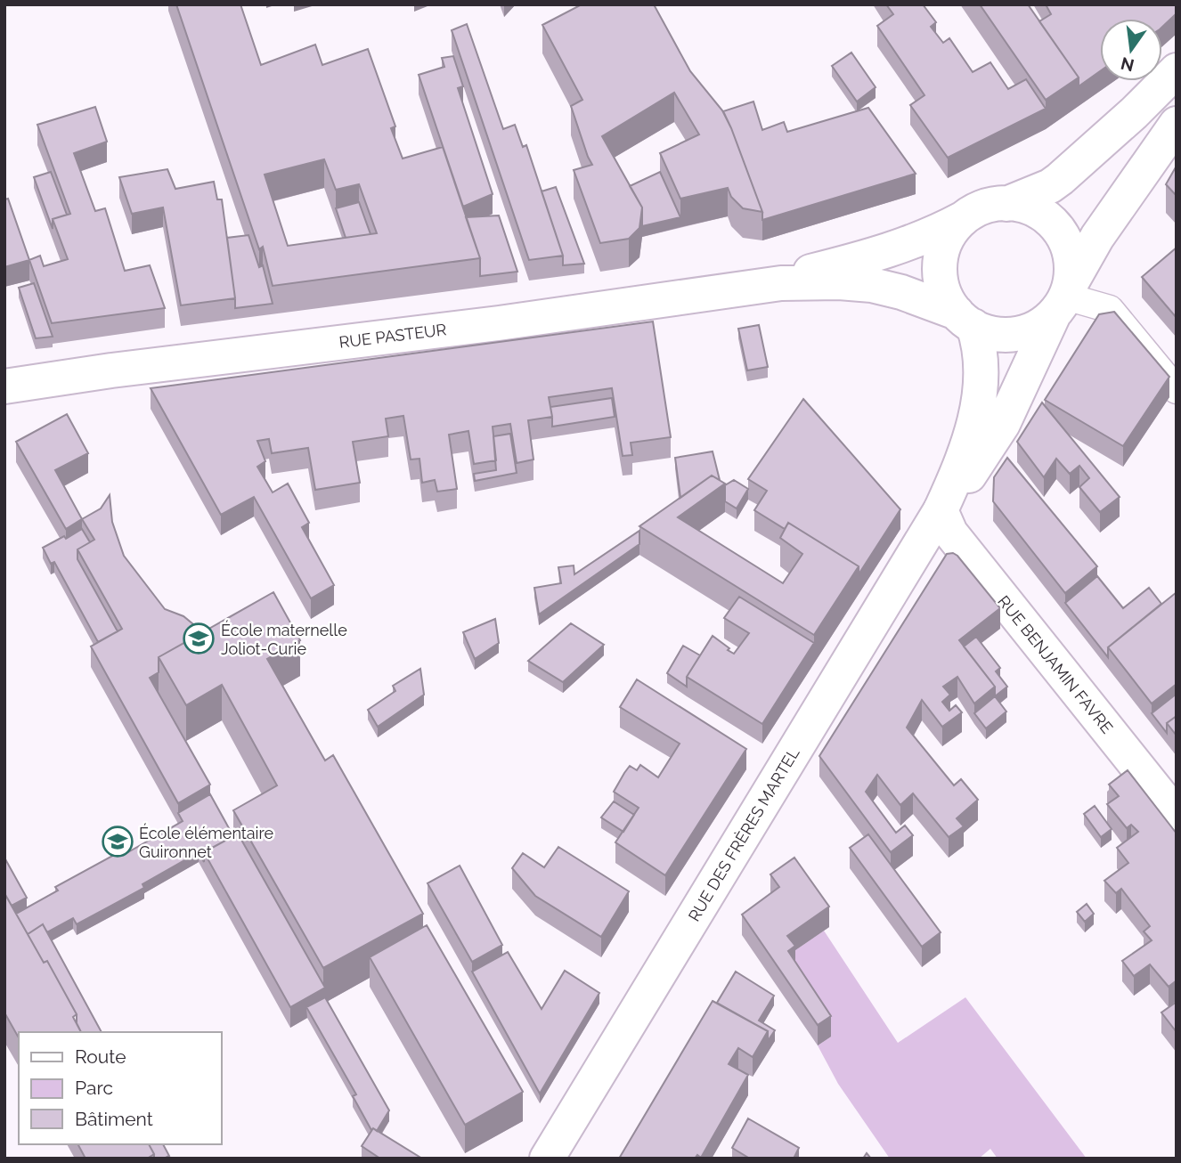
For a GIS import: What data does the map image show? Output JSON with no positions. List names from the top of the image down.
{
  "streets": {
    "street": ["RUE PASTEUR", "RUE BENJAMIN FAVRE", "RUE DES FRÈRES MARTEL"]
  },
  "crossings": [
    ["RUE PASTEUR", "RUE DES FRÈRES MARTEL"],
    ["RUE BENJAMIN FAVRE", "RUE DES FRÈRES MARTEL"]
  ],
  "places": {
    "school or university": ["École maternelle Joliot-Curie", "École élémentaire Guironnet"]
  },
  "legend": ["Route", "Parc", "Bâtiment"],
  "north": "bottom"
}
